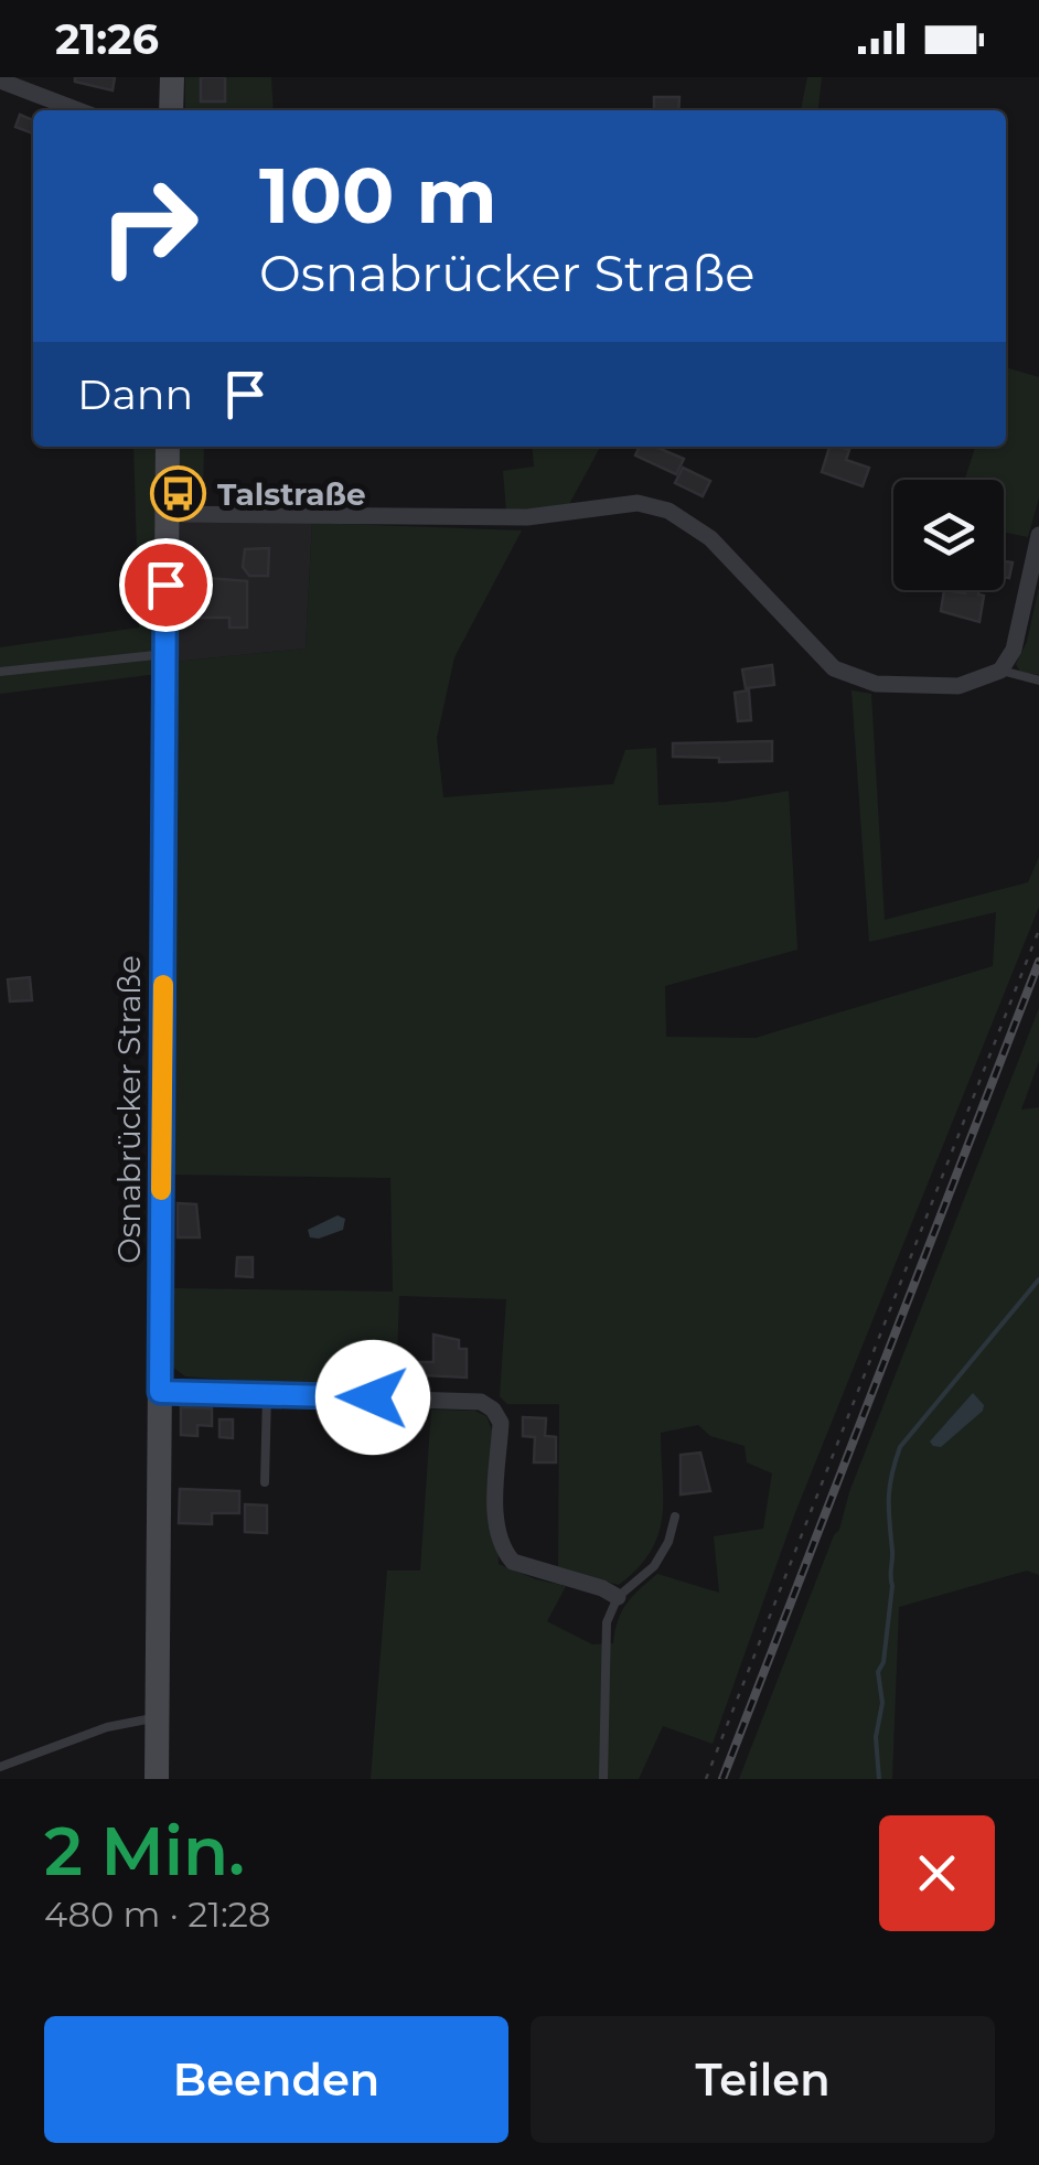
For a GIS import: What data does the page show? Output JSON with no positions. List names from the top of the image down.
{
  "streets": {
    "main road": ["Osnabrücker Straße"]
  },
  "places": {
    "bus stop": ["Talstraße"]
  },
  "page": {
    "status": "21:26",
    "turn": ["100 m", "Osnabrücker Straße"],
    "then": "Dann",
    "heading": ["2 Min.", "480 m · 21:28"],
    "buttons": ["Beenden", "Teilen"]
  }
}
